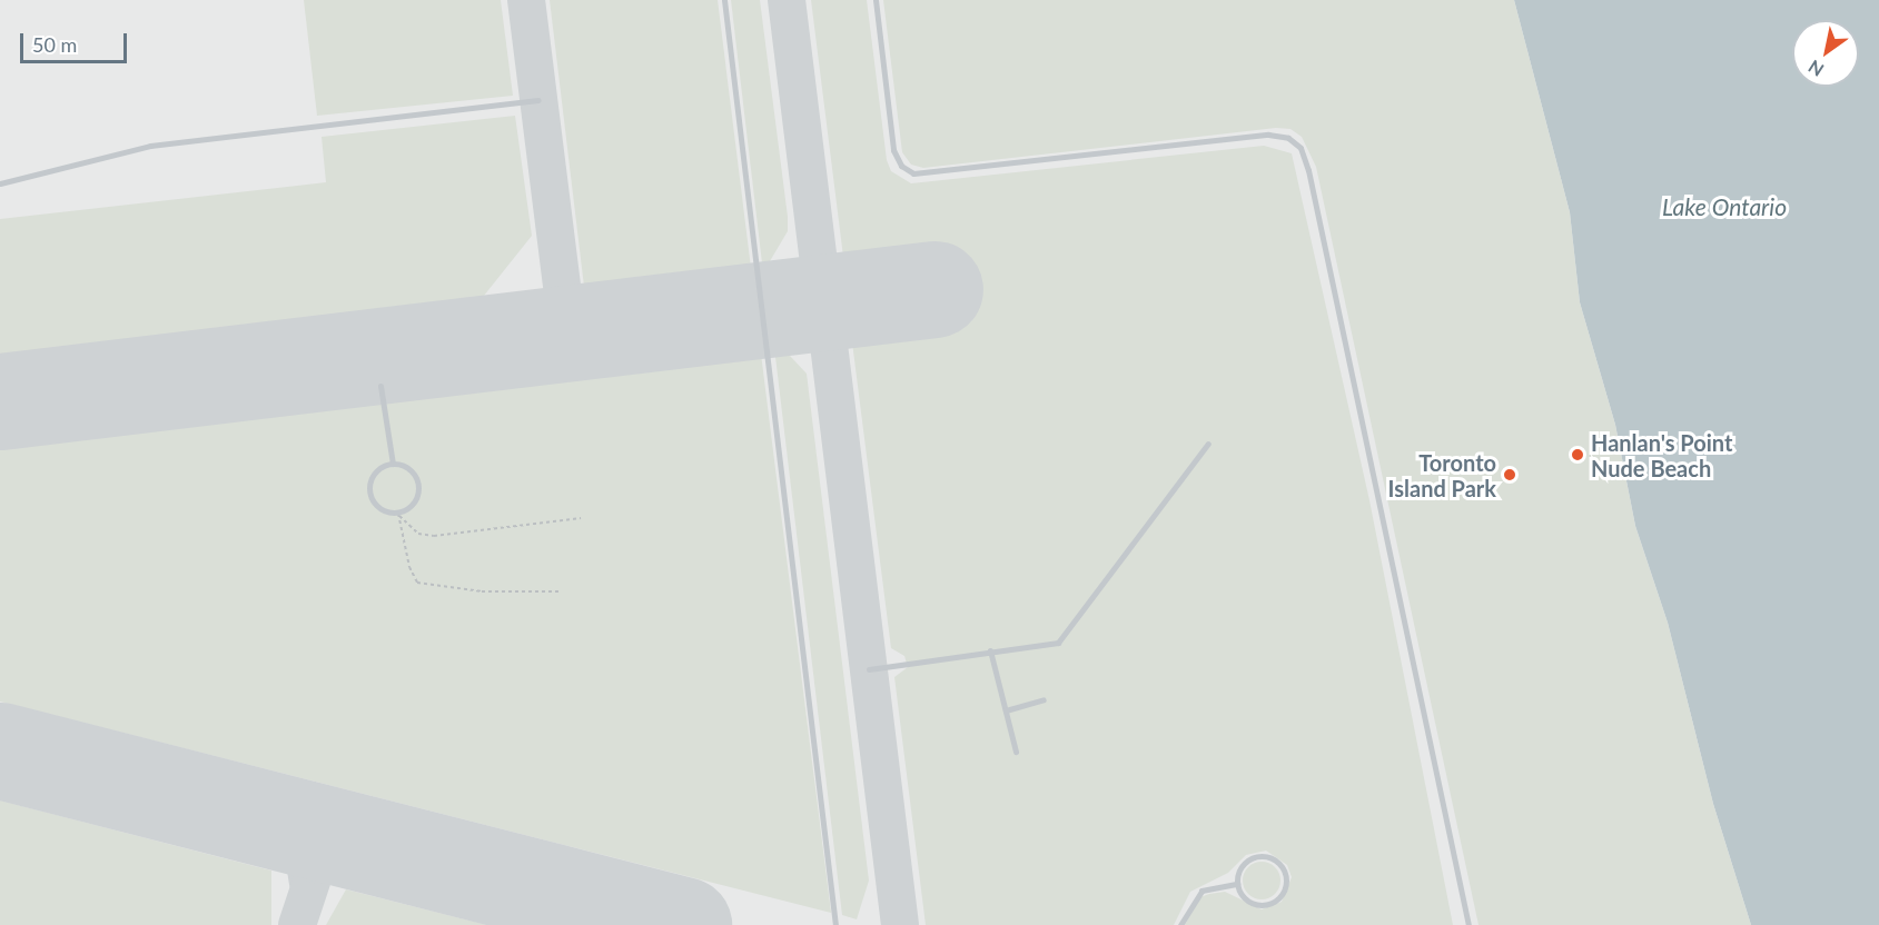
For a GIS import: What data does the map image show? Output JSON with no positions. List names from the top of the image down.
{
  "water": ["Lake Ontario"],
  "places": ["Hanlan's Point Nude Beach", "Toronto Island Park"],
  "scale_bar": "50 m",
  "north": "bottom left"
}
